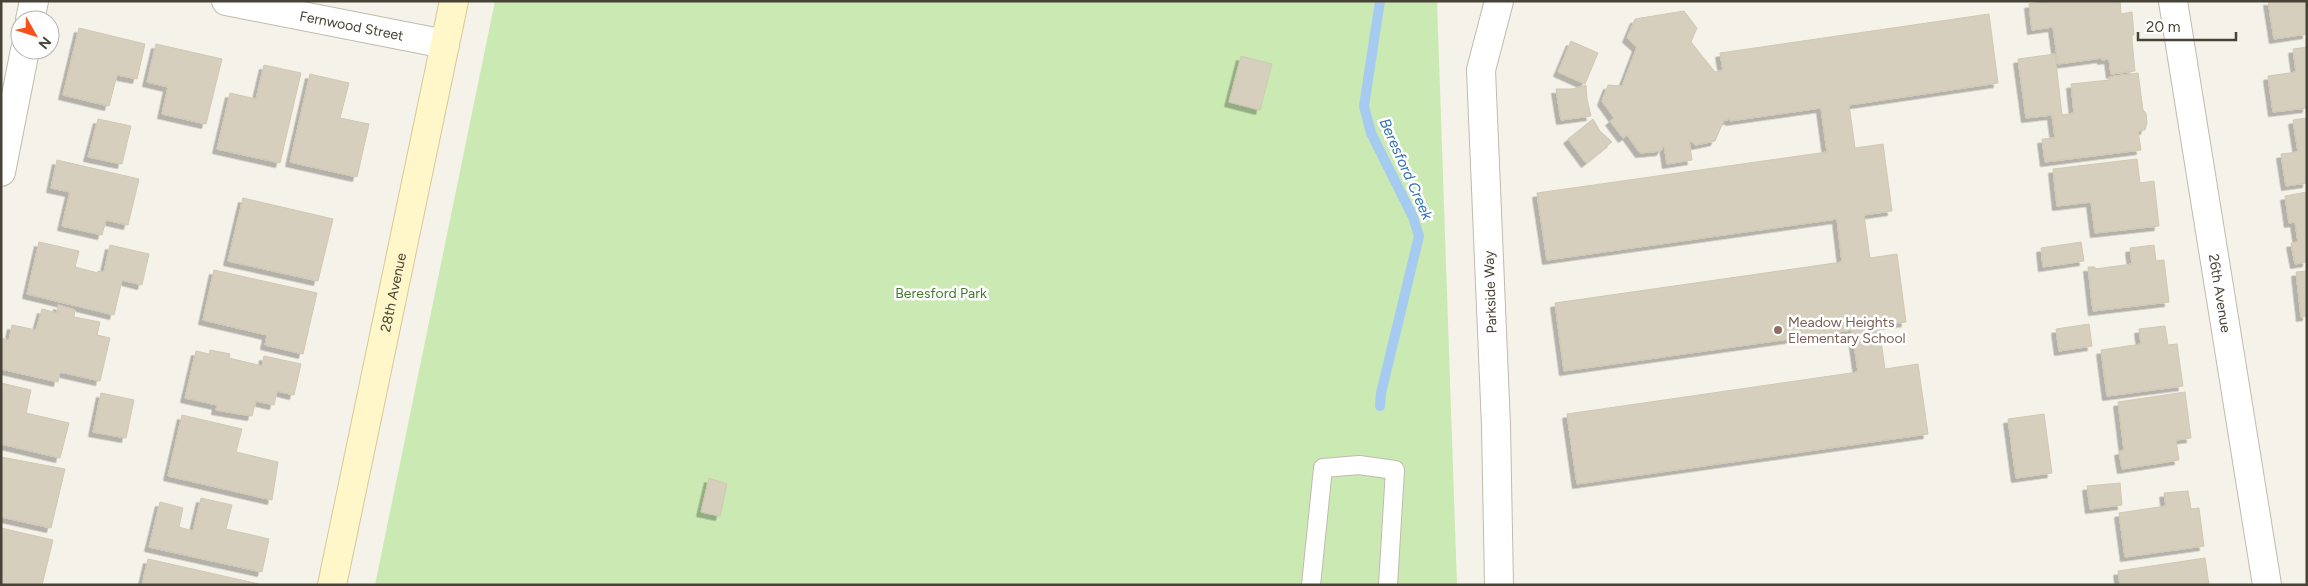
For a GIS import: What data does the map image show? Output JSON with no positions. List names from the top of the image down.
{
  "streets": {
    "street": [
      "Fernwood Street",
      "Parkside Way",
      "28th Avenue",
      "26th Avenue"
    ]
  },
  "crossings": [
    ["Fernwood Street", "28th Avenue"]
  ],
  "water": ["Beresford Creek"],
  "parks": ["Beresford Park"],
  "places": ["Meadow Heights Elementary School"],
  "scale_bar": "20 m",
  "north": "bottom right"
}
